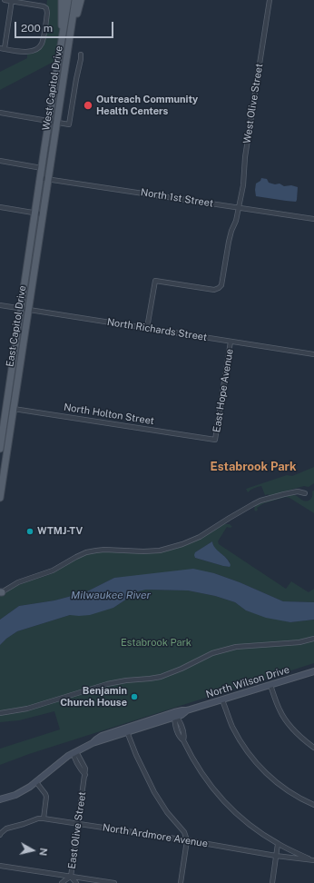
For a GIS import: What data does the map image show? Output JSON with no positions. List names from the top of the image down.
{
  "streets": {
    "main road": ["West Capitol Drive", "East Capitol Drive"],
    "street": [
      "West Olive Street",
      "North 1st Street",
      "North Richards Street",
      "East Hope Avenue",
      "North Holton Street",
      "North Wilson Drive",
      "East Olive Street",
      "North Ardmore Avenue"
    ]
  },
  "crossings": [
    ["West Capitol Drive", "North 1st Street"],
    ["West Capitol Drive", "East Capitol Drive"],
    ["West Olive Street", "North 1st Street"],
    ["West Olive Street", "North Richards Street"],
    ["North 1st Street", "East Capitol Drive"],
    ["East Capitol Drive", "North Richards Street"],
    ["East Capitol Drive", "North Holton Street"],
    ["North Richards Street", "East Hope Avenue"],
    ["East Hope Avenue", "North Holton Street"],
    ["North Wilson Drive", "East Olive Street"],
    ["East Olive Street", "North Ardmore Avenue"]
  ],
  "districts": ["Estabrook Park"],
  "water": ["Milwaukee River"],
  "parks": ["Estabrook Park"],
  "places": ["Outreach Community Health Centers", "WTMJ-TV", "Benjamin Church House"],
  "scale_bar": "200 m",
  "north": "right"
}
